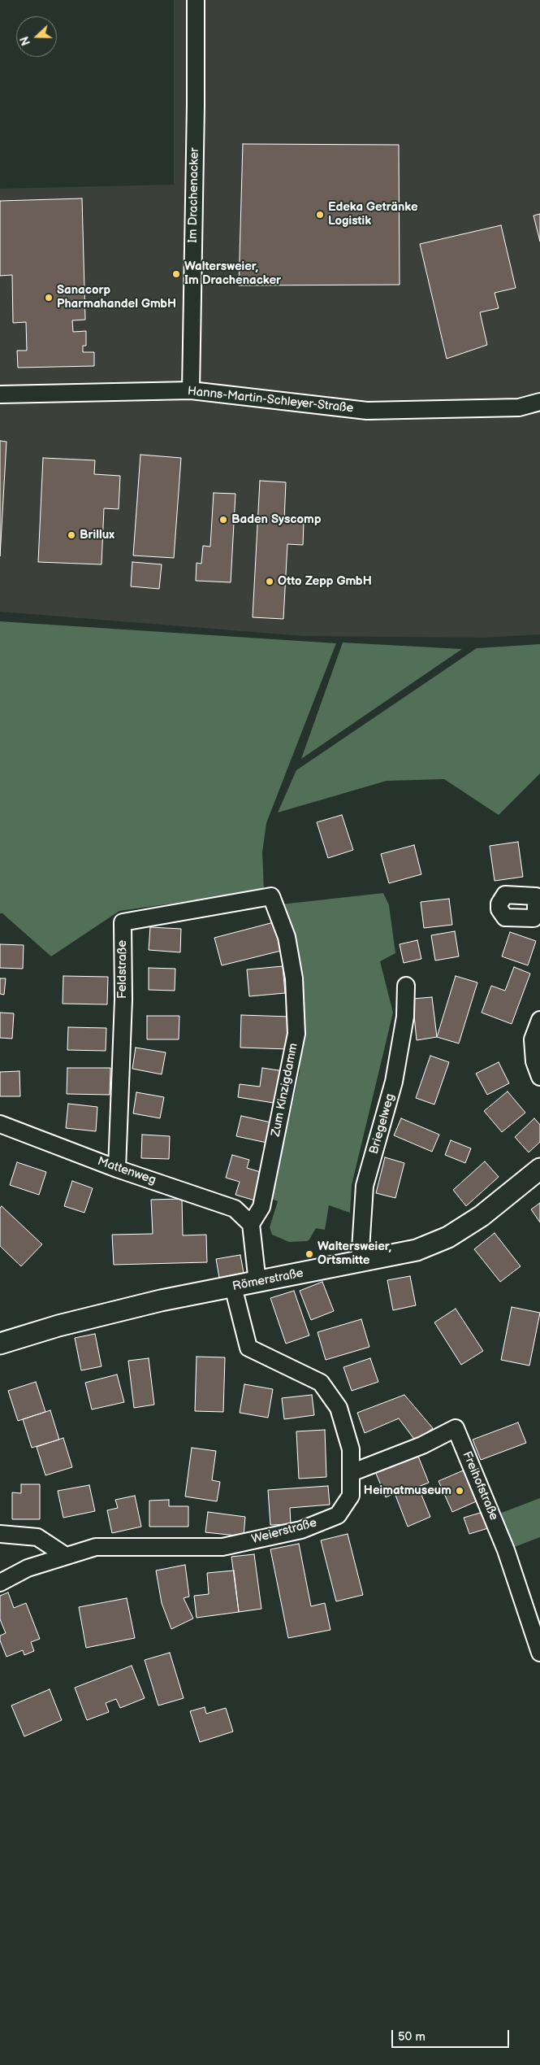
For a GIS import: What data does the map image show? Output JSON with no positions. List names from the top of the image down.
{
  "streets": {
    "street": [
      "Im Drachenacker",
      "Hanns-Martin-Schleyer-Straße",
      "Feldstraße",
      "Zum Kinzigdamm",
      "Briegelweg",
      "Mattenweg",
      "Römerstraße",
      "Freihofstraße",
      "Weierstraße"
    ]
  },
  "crossings": [
    ["Im Drachenacker", "Hanns-Martin-Schleyer-Straße"],
    ["Feldstraße", "Zum Kinzigdamm"],
    ["Feldstraße", "Mattenweg"],
    ["Zum Kinzigdamm", "Mattenweg"],
    ["Briegelweg", "Römerstraße"],
    ["Römerstraße", "Weierstraße"],
    ["Freihofstraße", "Weierstraße"]
  ],
  "places": [
    "Edeka Getränke Logistik",
    "Waltersweier, Im Drachenacker",
    "Sanacorp Pharmahandel GmbH",
    "Baden Syscomp",
    "Brillux",
    "Otto Zepp GmbH",
    "Waltersweier, Ortsmitte",
    "Heimatmuseum"
  ],
  "scale_bar": "50 m",
  "north": "left"
}
